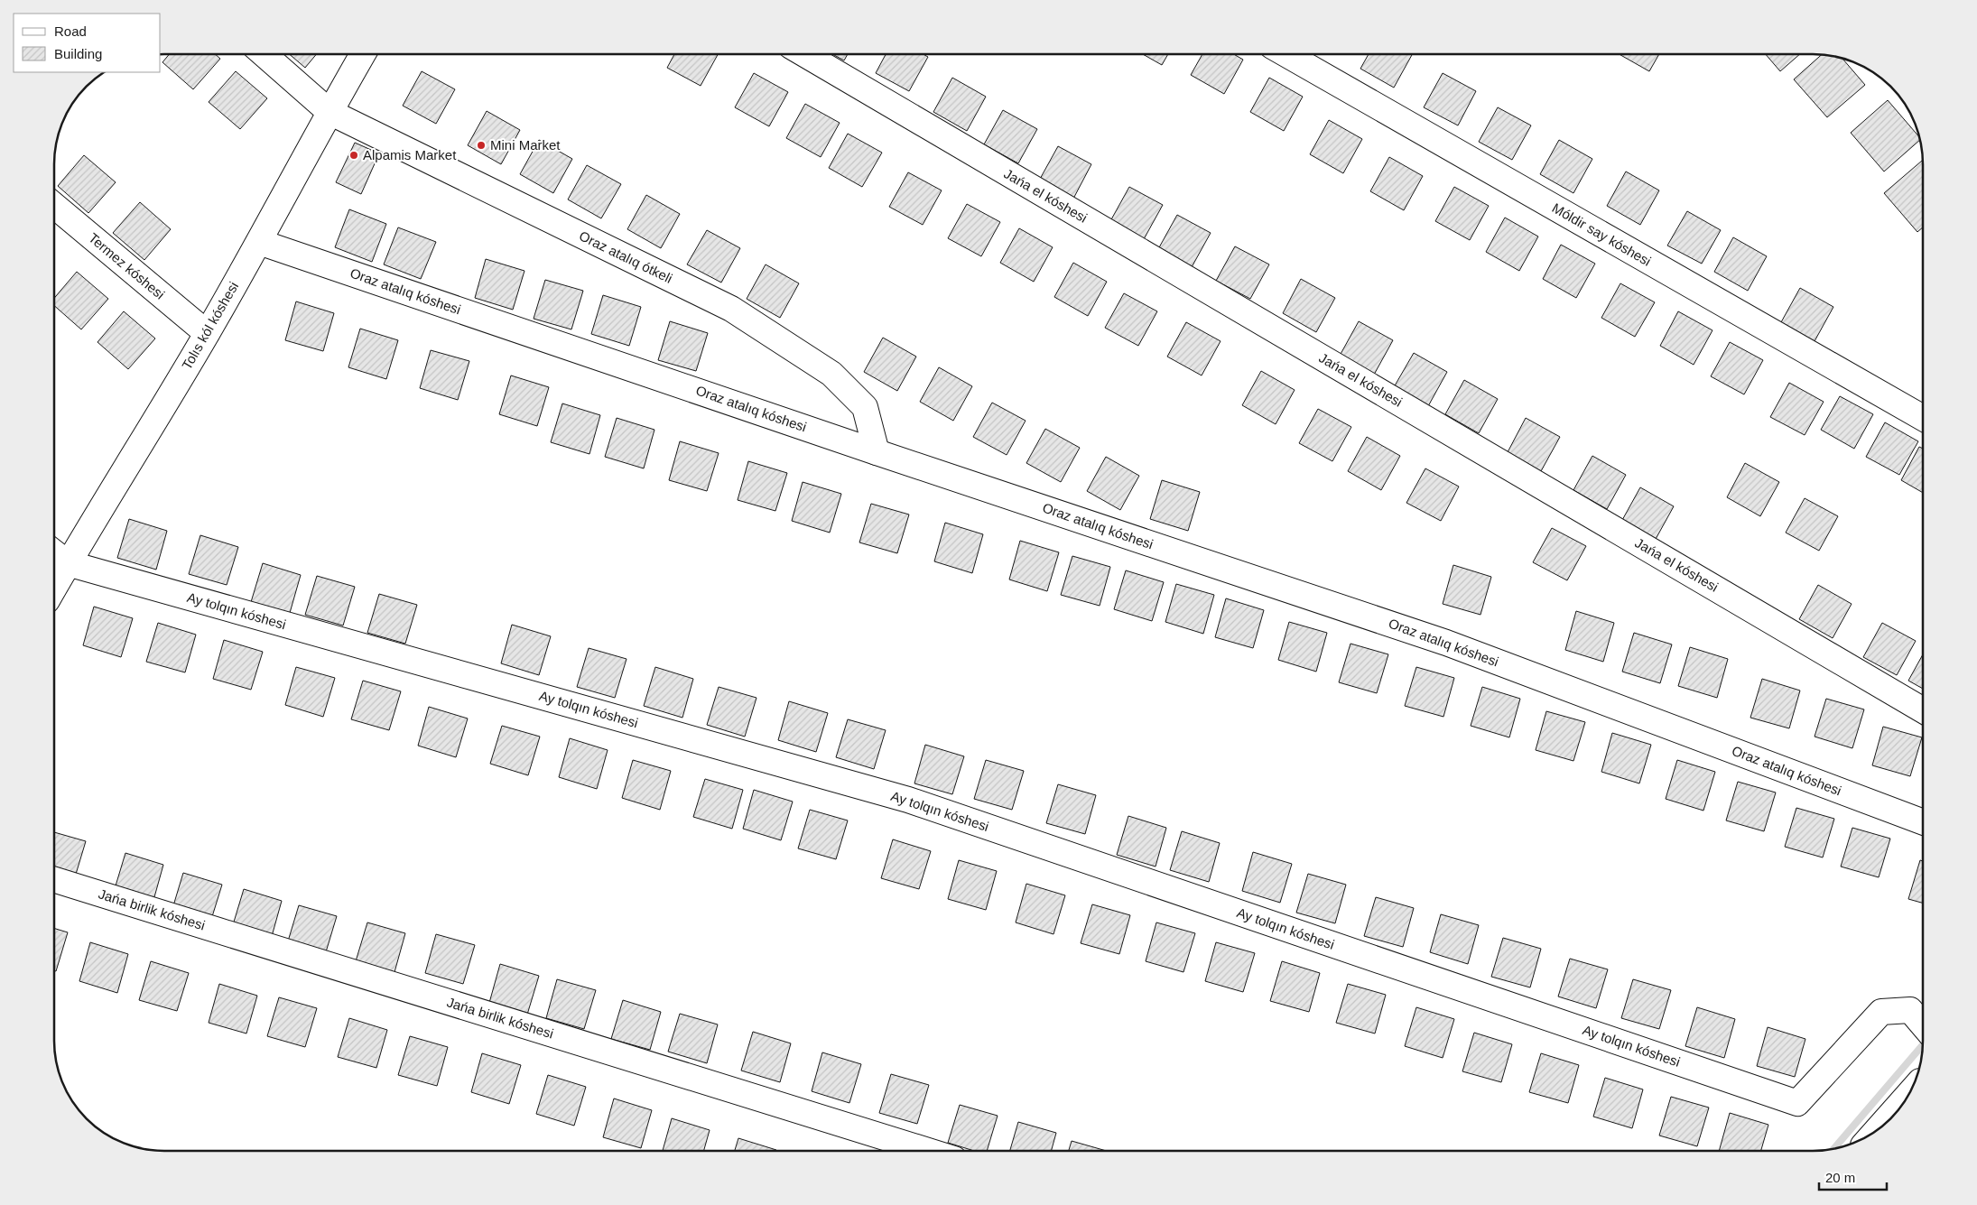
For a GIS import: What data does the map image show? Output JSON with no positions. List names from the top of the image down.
{
  "streets": {
    "street": [
      "Jańa el kóshesi",
      "Móldir say kóshesi",
      "Oraz atalıq ótkeli",
      "Termez kóshesi",
      "Oraz atalıq kóshesi",
      "Tolıs kól kóshesi",
      "Ay tolqın kóshesi",
      "Jańa birlik kóshesi"
    ]
  },
  "crossings": [
    ["Oraz atalıq ótkeli", "Oraz atalıq kóshesi"],
    ["Oraz atalıq ótkeli", "Tolıs kól kóshesi"],
    ["Termez kóshesi", "Tolıs kól kóshesi"],
    ["Oraz atalıq kóshesi", "Tolıs kól kóshesi"],
    ["Tolıs kól kóshesi", "Ay tolqın kóshesi"]
  ],
  "places": ["Mini Market", "Alpamis Market"],
  "legend": ["Road", "Building"],
  "scale_bar": "20 m"
}
